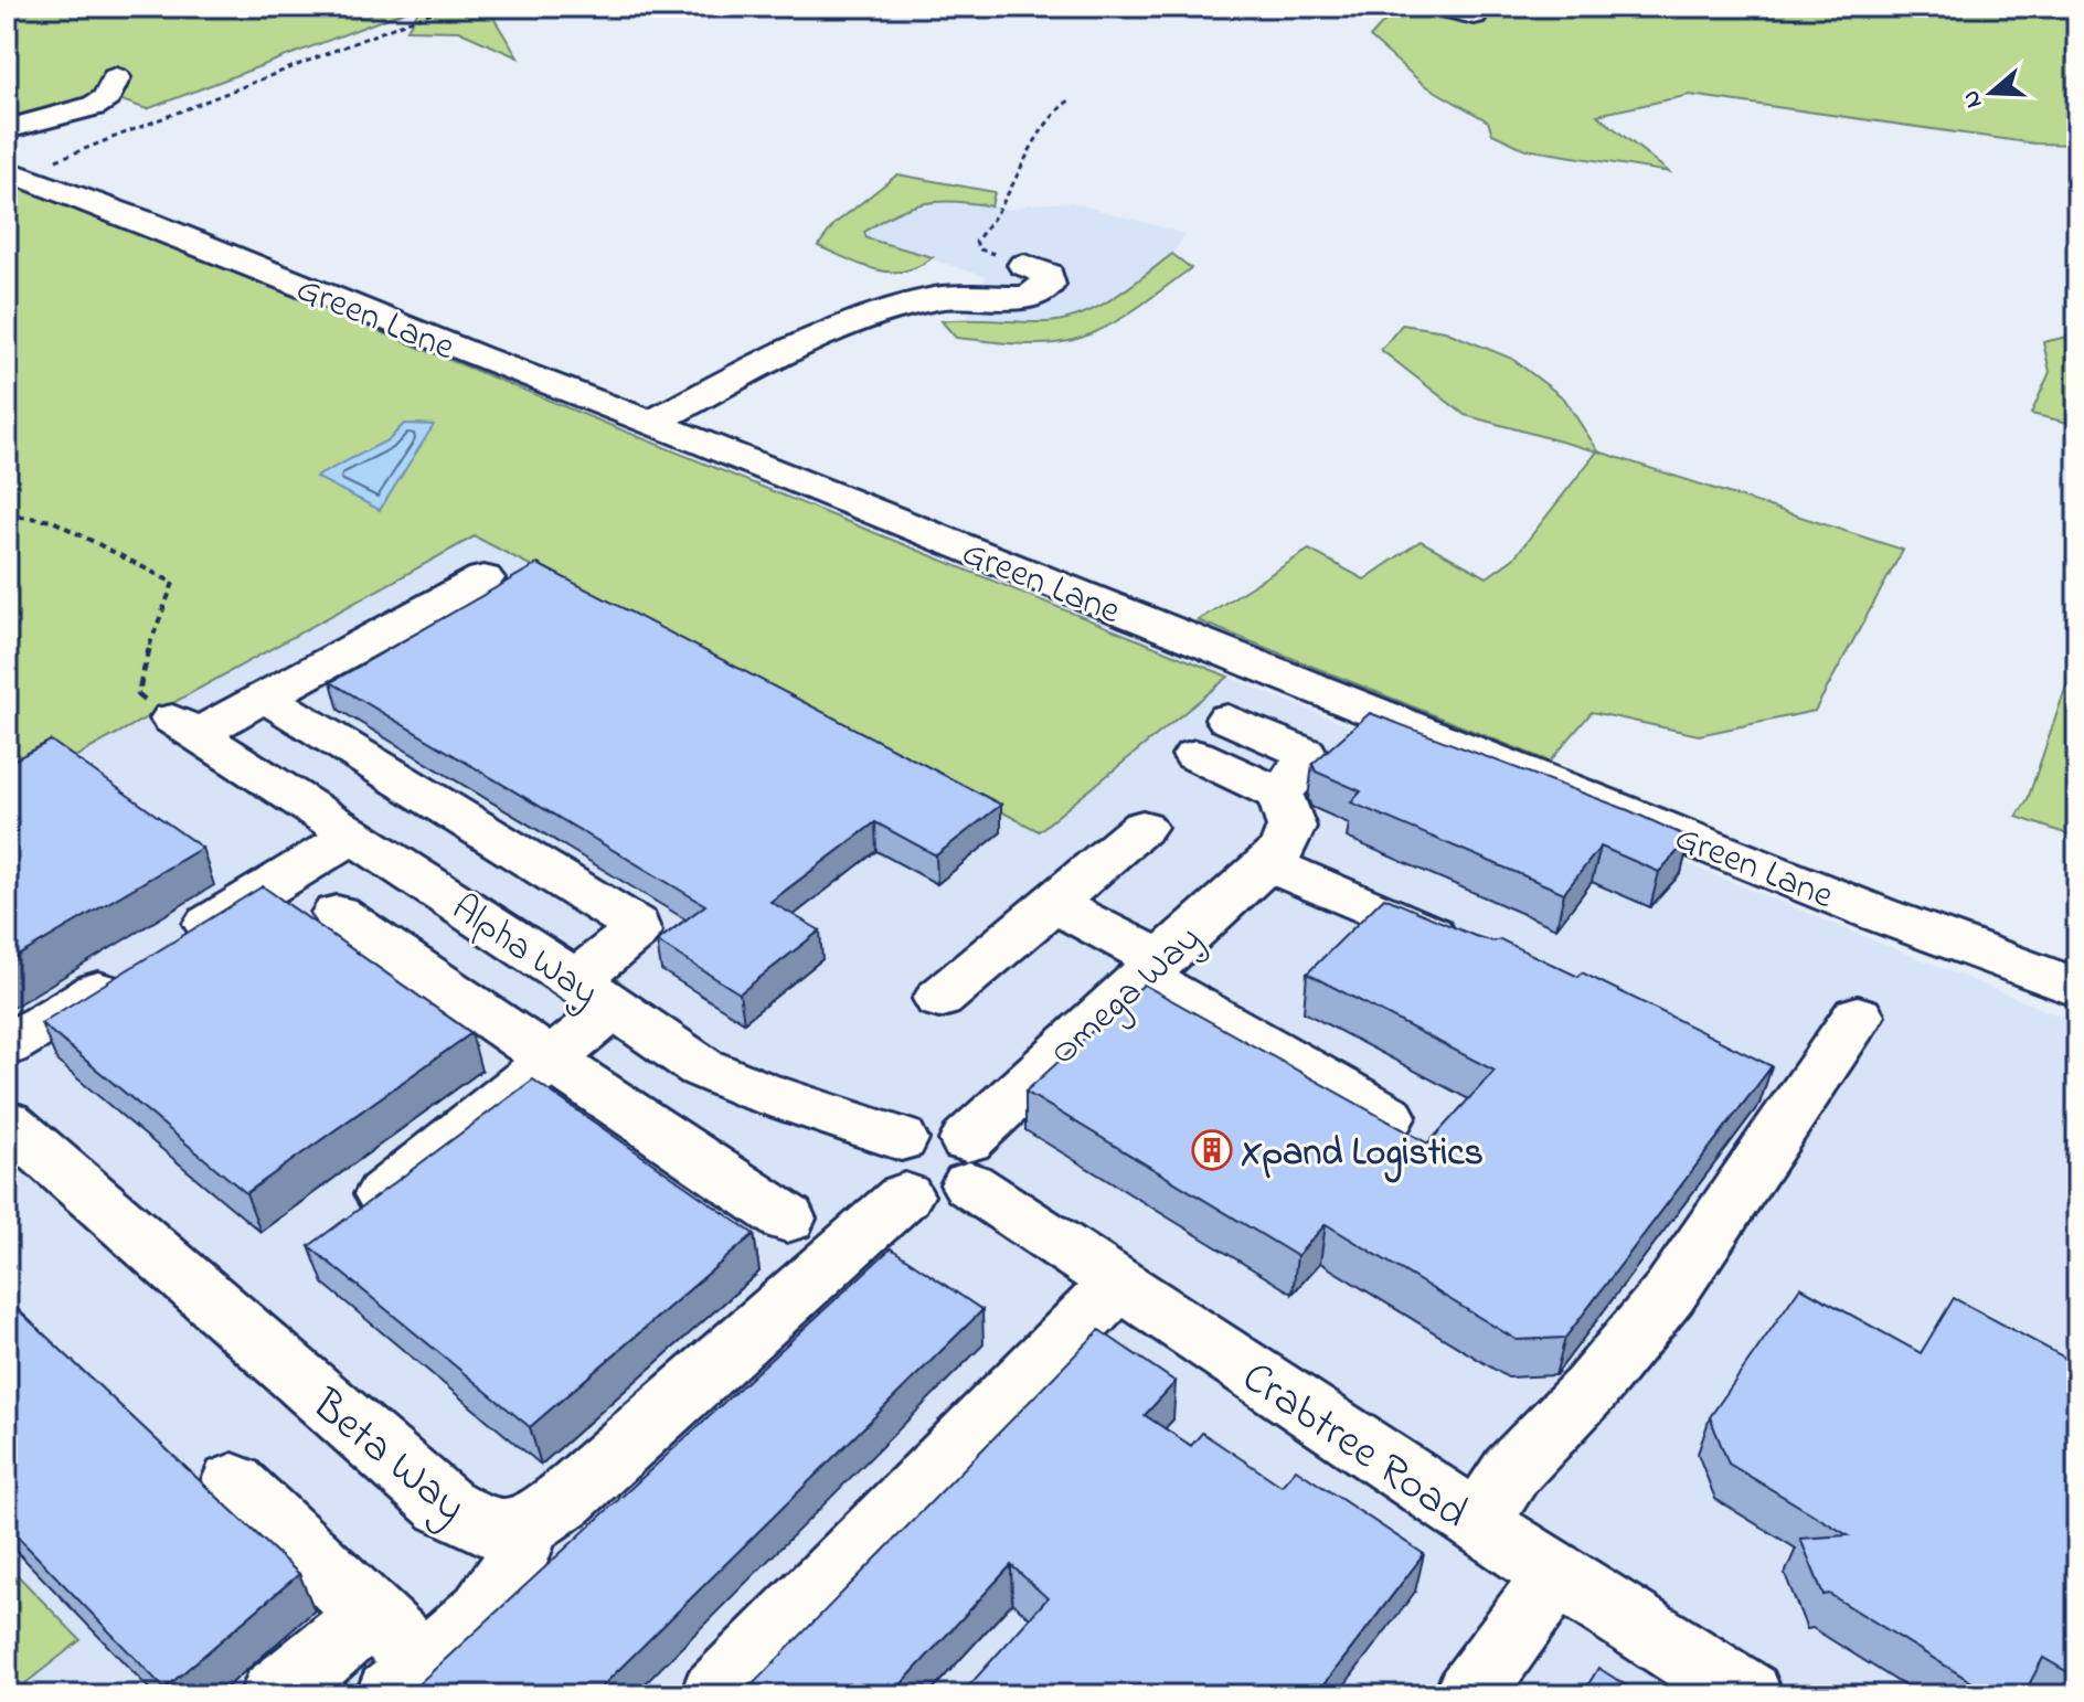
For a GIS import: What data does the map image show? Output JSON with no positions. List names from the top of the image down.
{
  "streets": {
    "street": [
      "Green Lane",
      "Alpha Way",
      "Omega Way",
      "Crabtree Road",
      "Beta Way"
    ]
  },
  "crossings": [
    ["Omega Way", "Crabtree Road"]
  ],
  "places": {
    "building": ["Xpand Logistics"]
  },
  "north": "left"
}
